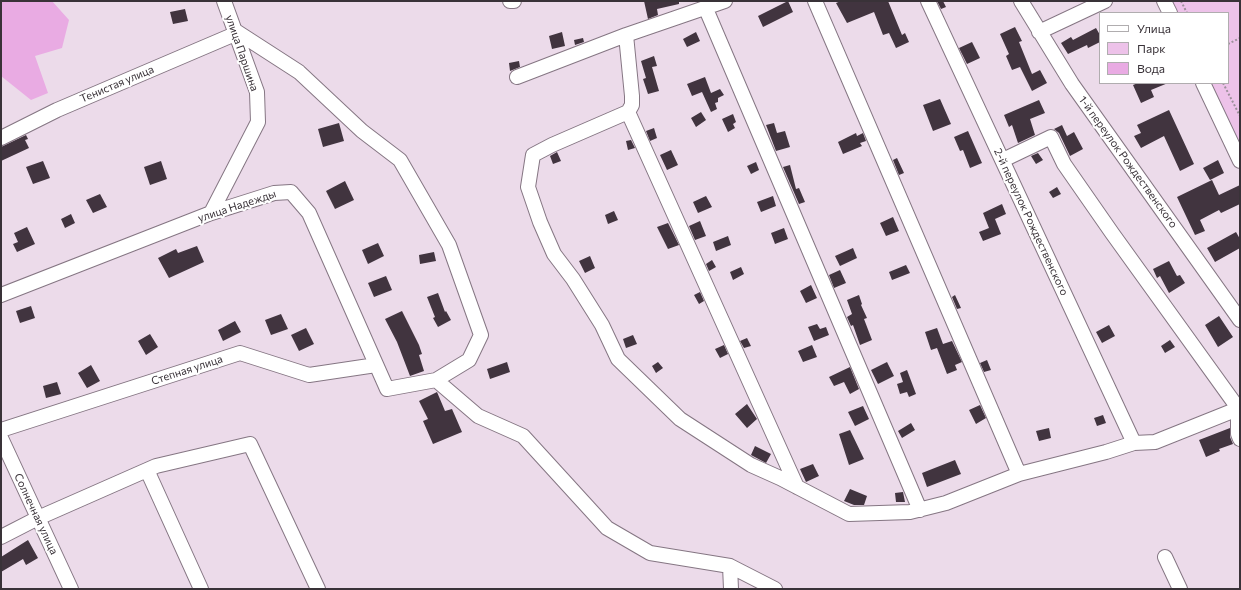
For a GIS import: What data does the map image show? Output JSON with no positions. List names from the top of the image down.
{
  "streets": {
    "street": [
      "улица Паршина",
      "Тенистая улица",
      "1-й переулок Рождественского",
      "улица Надежды",
      "2-й переулок Рождественского",
      "Степная улица",
      "Солнечная улица"
    ]
  },
  "crossings": [
    ["улица Паршина", "Тенистая улица"],
    ["улица Паршина", "улица Надежды"],
    ["улица Надежды", "Степная улица"]
  ],
  "legend": ["Улица", "Парк", "Вода"]
}
